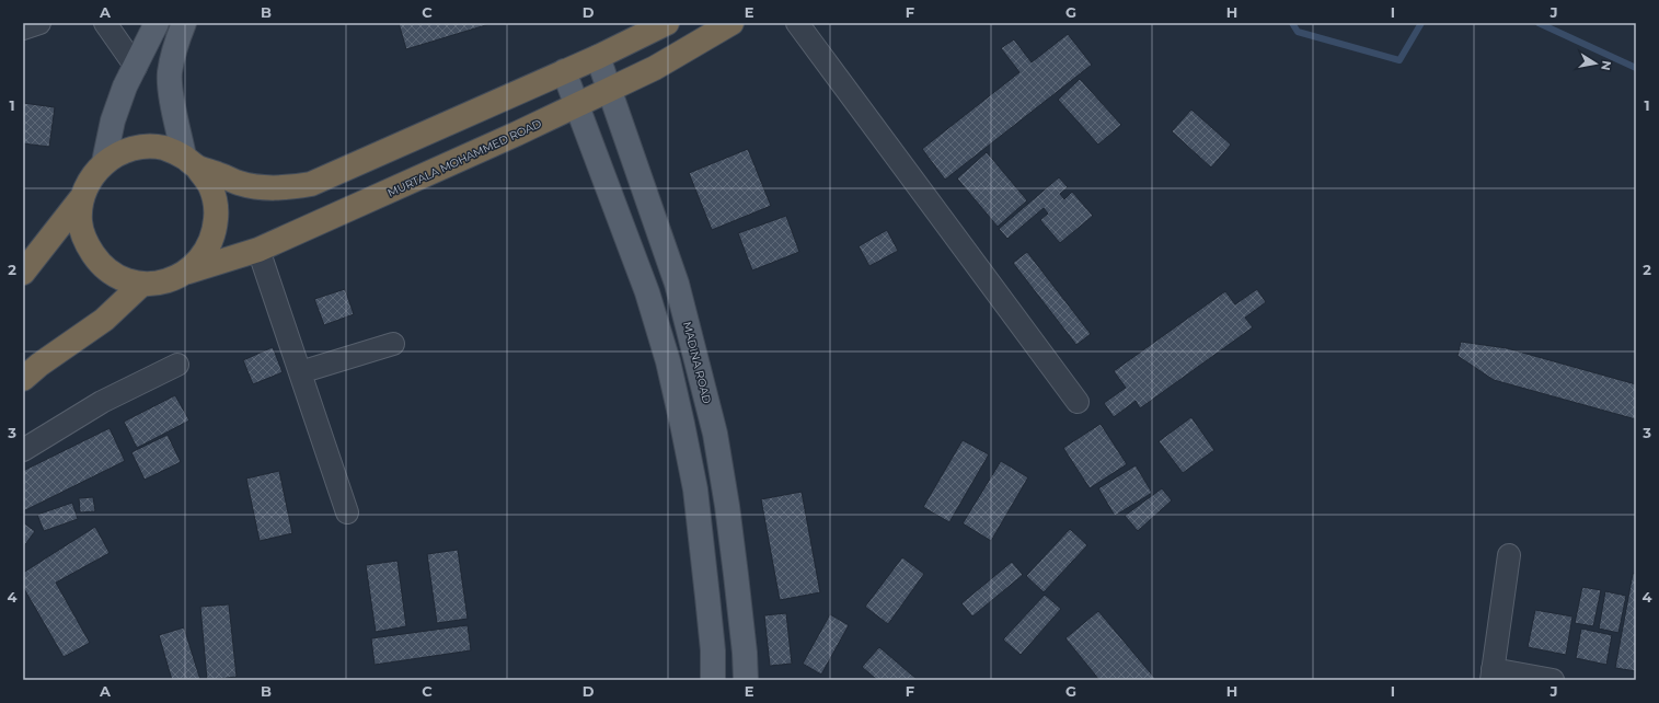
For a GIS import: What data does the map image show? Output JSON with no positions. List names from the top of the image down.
{
  "streets": {
    "highway": ["MURTALA MOHAMMED ROAD"],
    "main road": ["MADINA ROAD"]
  },
  "crossings": [
    ["MURTALA MOHAMMED ROAD", "MADINA ROAD"]
  ],
  "north": "right",
  "grid": {
    "columns": [
      "A",
      "B",
      "C",
      "D",
      "E",
      "F",
      "G",
      "H",
      "I",
      "J"
    ],
    "rows": [
      "1",
      "2",
      "3",
      "4"
    ]
  }
}
